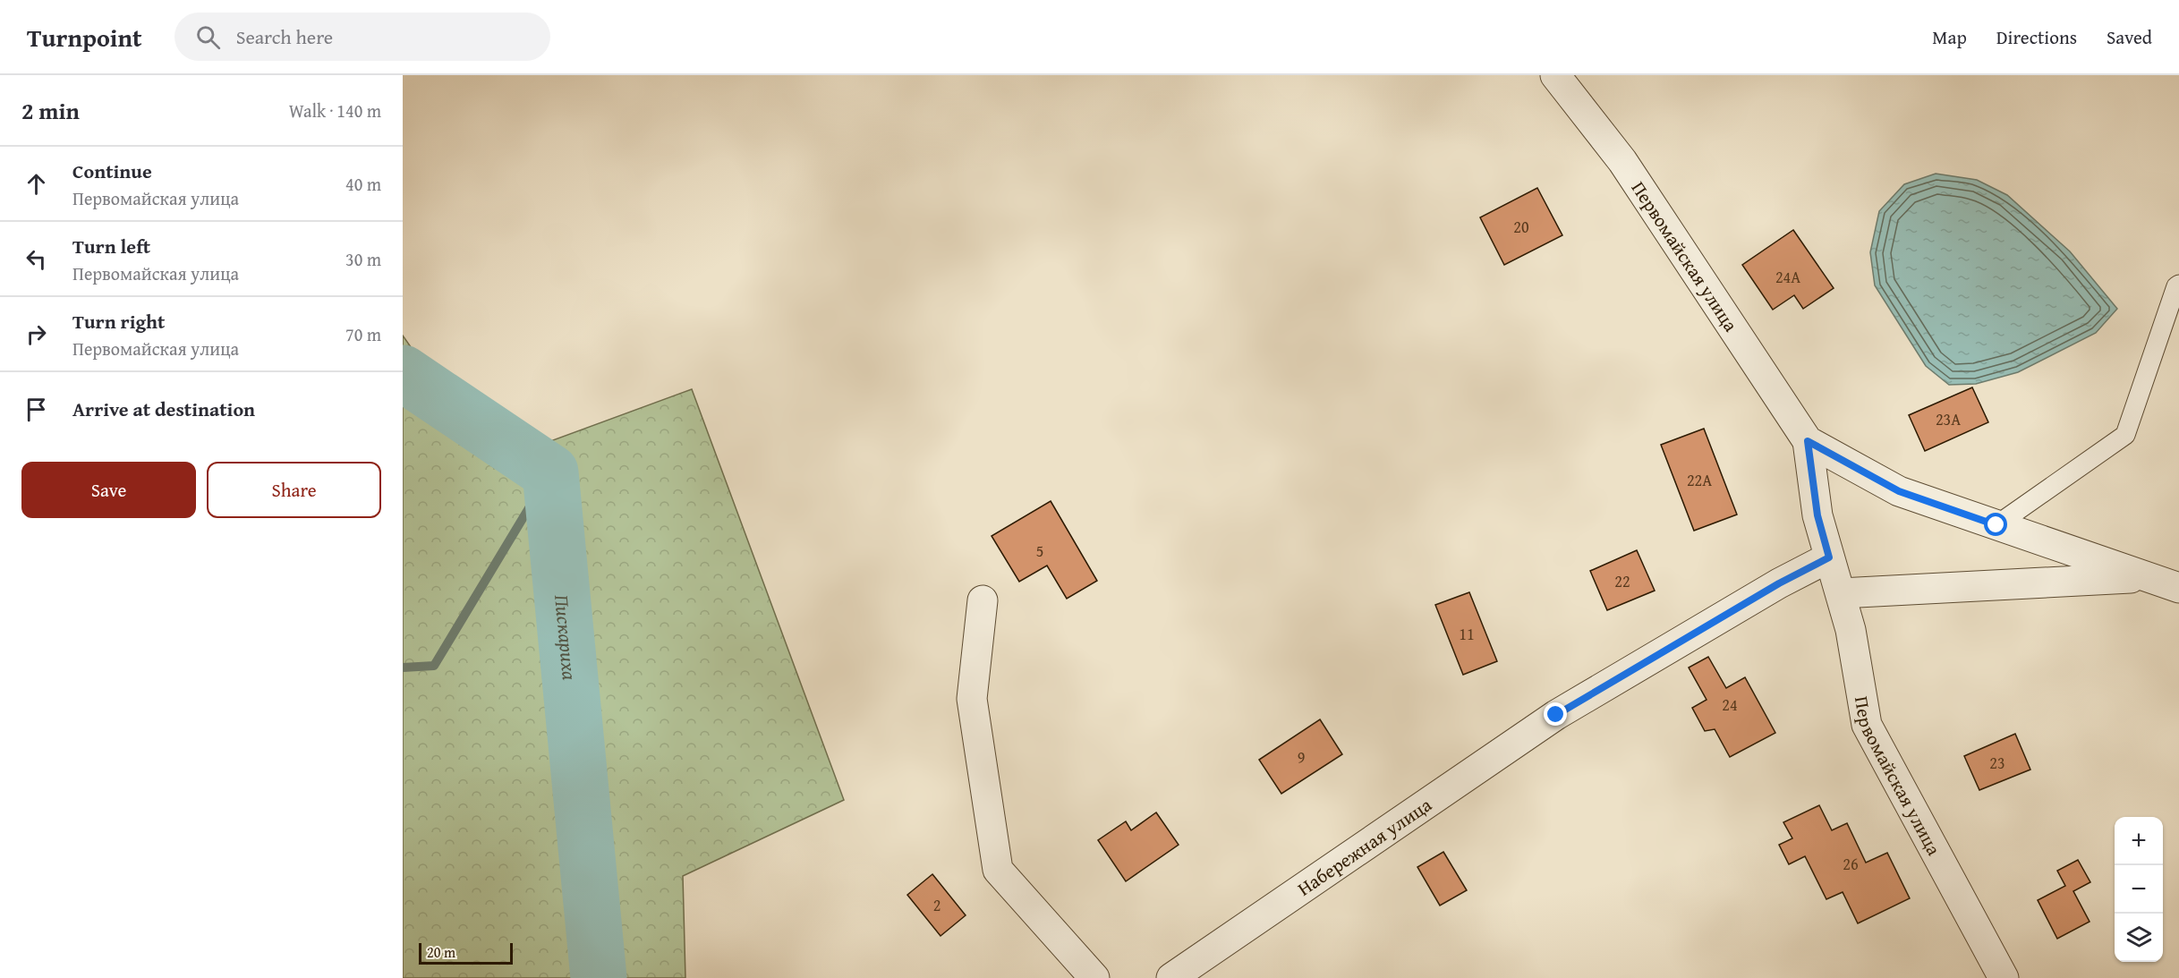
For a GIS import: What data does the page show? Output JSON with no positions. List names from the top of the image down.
{
  "streets": {
    "street": ["Первомайская улица", "Набережная улица"]
  },
  "crossings": [
    ["Первомайская улица", "Набережная улица"]
  ],
  "water": ["Пискариха"],
  "house_numbers": [
    "20",
    "24А",
    "23А",
    "22А",
    "5",
    "22",
    "11",
    "24",
    "9",
    "23",
    "26",
    "2"
  ],
  "scale_bar": "20 m",
  "page": {
    "header": "Turnpoint",
    "search": "Search here",
    "nav": ["Map", "Directions", "Saved"],
    "heading": ["2 min", "Walk · 140 m"],
    "list": [
      ["Continue", "Первомайская улица", "40 m"],
      ["Turn left", "Первомайская улица", "30 m"],
      ["Turn right", "Первомайская улица", "70 m"],
      "Arrive at destination"
    ],
    "buttons": ["Save", "Share"],
    "map_buttons": ["+", "−"],
    "scale": "20 m"
  }
}
